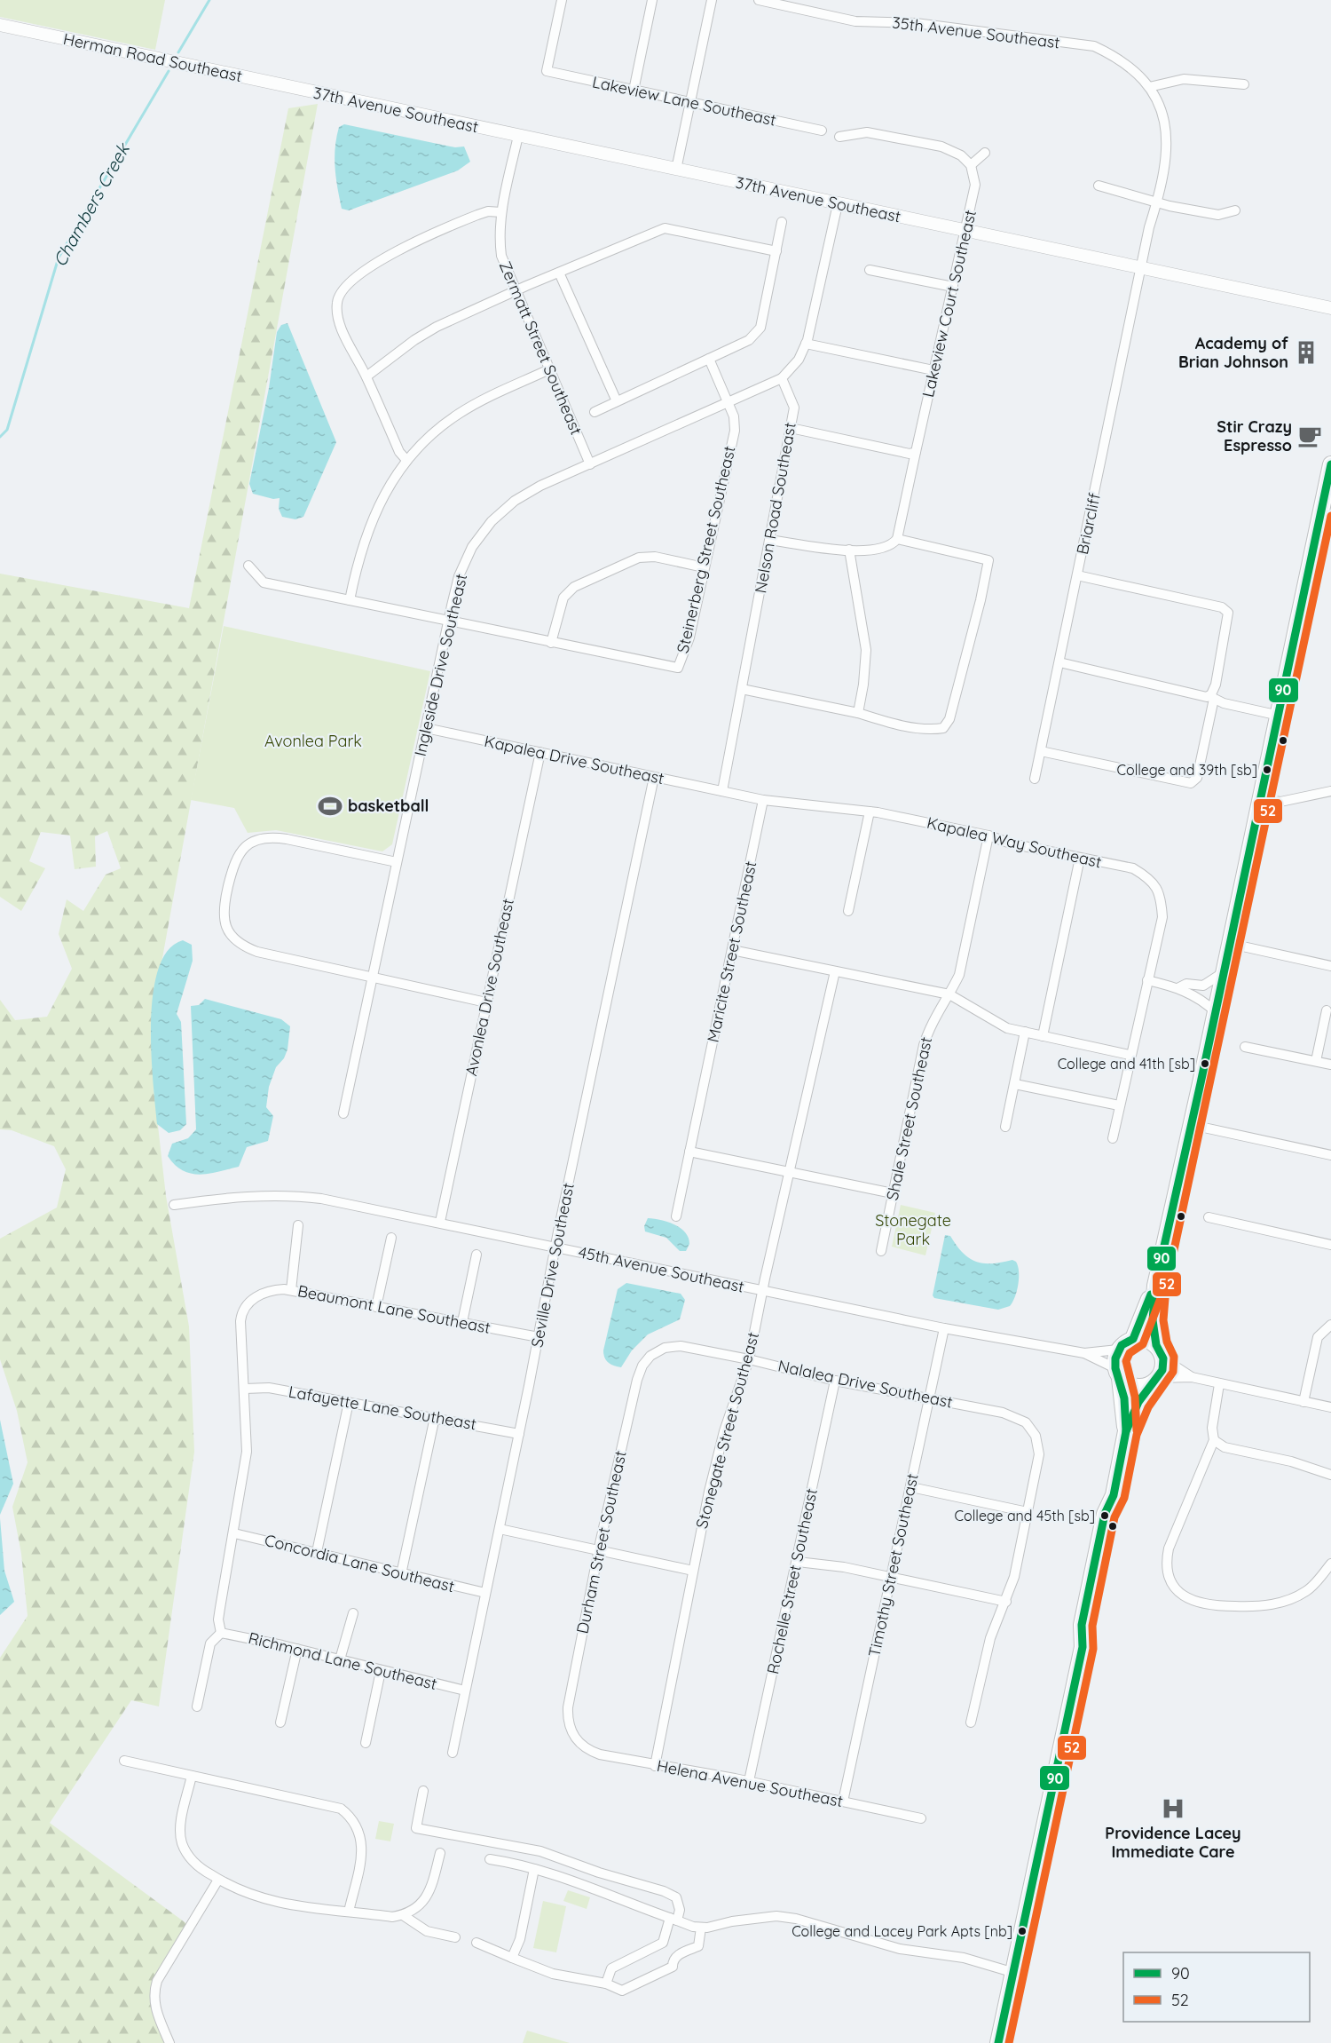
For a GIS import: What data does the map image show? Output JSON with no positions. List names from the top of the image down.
{
  "streets": {
    "street": [
      "35th Avenue Southeast",
      "Herman Road Southeast",
      "Lakeview Lane Southeast",
      "37th Avenue Southeast",
      "Lakeview Court Southeast",
      "Zermatt Street Southeast",
      "Nelson Road Southeast",
      "Briarcliff",
      "Steinerberg Street Southeast",
      "Ingleside Drive Southeast",
      "Kapalea Drive Southeast",
      "Kapalea Way Southeast",
      "Maricite Street Southeast",
      "Avonlea Drive Southeast",
      "Shale Street Southeast",
      "Seville Drive Southeast",
      "45th Avenue Southeast",
      "Beaumont Lane Southeast",
      "Nalalea Drive Southeast",
      "Lafayette Lane Southeast",
      "Stonegate Street Southeast",
      "Durham Street Southeast",
      "Concordia Lane Southeast",
      "Timothy Street Southeast",
      "Rochelle Street Southeast",
      "Richmond Lane Southeast",
      "Helena Avenue Southeast"
    ]
  },
  "crossings": [
    ["35th Avenue Southeast", "Briarcliff"],
    ["Herman Road Southeast", "37th Avenue Southeast"],
    ["37th Avenue Southeast", "Lakeview Court Southeast"],
    ["37th Avenue Southeast", "Zermatt Street Southeast"],
    ["37th Avenue Southeast", "Briarcliff"],
    ["Zermatt Street Southeast", "Ingleside Drive Southeast"],
    ["Nelson Road Southeast", "Ingleside Drive Southeast"],
    ["Nelson Road Southeast", "Kapalea Drive Southeast"],
    ["Steinerberg Street Southeast", "Ingleside Drive Southeast"],
    ["Ingleside Drive Southeast", "Kapalea Drive Southeast"],
    ["Kapalea Drive Southeast", "Maricite Street Southeast"],
    ["Kapalea Drive Southeast", "Avonlea Drive Southeast"],
    ["Kapalea Drive Southeast", "Seville Drive Southeast"],
    ["Kapalea Way Southeast", "Shale Street Southeast"],
    ["Avonlea Drive Southeast", "45th Avenue Southeast"],
    ["Seville Drive Southeast", "45th Avenue Southeast"],
    ["Seville Drive Southeast", "Beaumont Lane Southeast"],
    ["Seville Drive Southeast", "Lafayette Lane Southeast"],
    ["Seville Drive Southeast", "Concordia Lane Southeast"],
    ["Seville Drive Southeast", "Richmond Lane Southeast"],
    ["45th Avenue Southeast", "Stonegate Street Southeast"],
    ["45th Avenue Southeast", "Timothy Street Southeast"],
    ["Beaumont Lane Southeast", "Lafayette Lane Southeast"],
    ["Nalalea Drive Southeast", "Stonegate Street Southeast"],
    ["Nalalea Drive Southeast", "Durham Street Southeast"],
    ["Nalalea Drive Southeast", "Timothy Street Southeast"],
    ["Nalalea Drive Southeast", "Rochelle Street Southeast"],
    ["Stonegate Street Southeast", "Helena Avenue Southeast"],
    ["Durham Street Southeast", "Helena Avenue Southeast"],
    ["Timothy Street Southeast", "Helena Avenue Southeast"],
    ["Rochelle Street Southeast", "Helena Avenue Southeast"]
  ],
  "water": ["Chambers Creek"],
  "parks": ["Avonlea Park", "Stonegate Park"],
  "places": {
    "building": ["Academy of Brian Johnson"],
    "cafe": ["Stir Crazy Espresso"],
    "other": [
      "College and 39th [sb]",
      "College and 41th [sb]",
      "College and 45th [sb]",
      "College and Lacey Park Apts [nb]"
    ],
    "sports": ["basketball"],
    "hospital": ["Providence Lacey Immediate Care"]
  },
  "lines": ["transit line 90", "transit line 52"],
  "legend": ["90", "52"]
}
